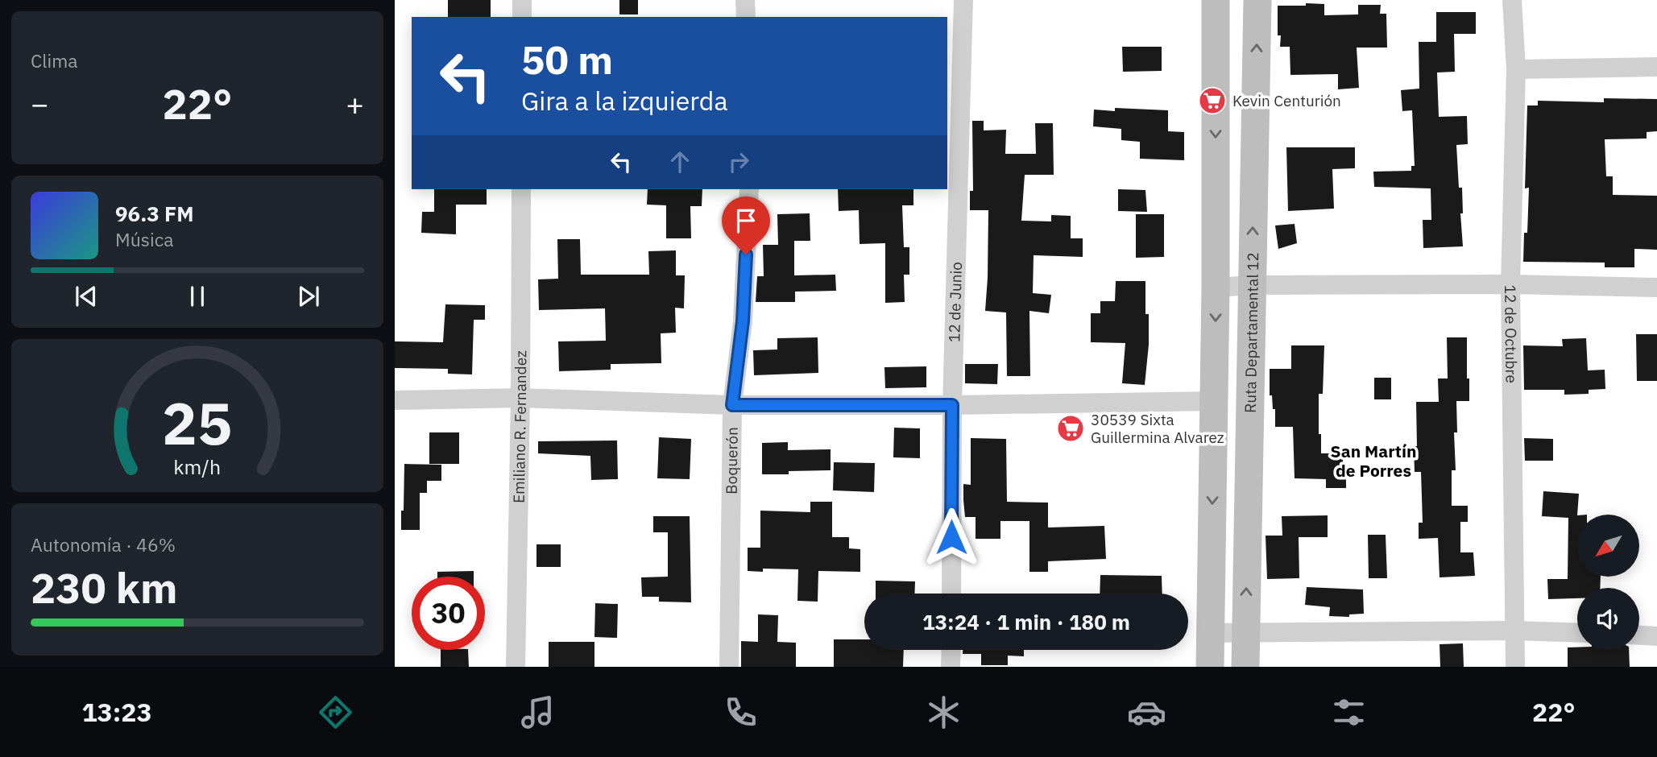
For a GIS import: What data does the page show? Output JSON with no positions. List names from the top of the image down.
{
  "streets": {
    "main road": ["Ruta Departamental 12"],
    "street": [
      "12 de Junio",
      "12 de Octubre",
      "Emiliano R. Fernandez",
      "Boquerón"
    ]
  },
  "districts": ["San Martín de Porres"],
  "places": {
    "supermarket": ["Kevin Centurión", "30539 Sixta Guillermina Alvarez"]
  },
  "north": "bottom left",
  "page": {
    "tile": [
      "Clima",
      ["Autonomía · 46%", "230 km"]
    ],
    "turn": ["50 m", "Gira a la izquierda"],
    "heat": ["−", "22°", "+"],
    "song": ["96.3 FM", "Música"],
    "limit": "30",
    "trip": "13:24 · 1 min · 180 m",
    "tabs": ["13:23", "22°"],
    "gauge": ["25", "km/h"]
  }
}
